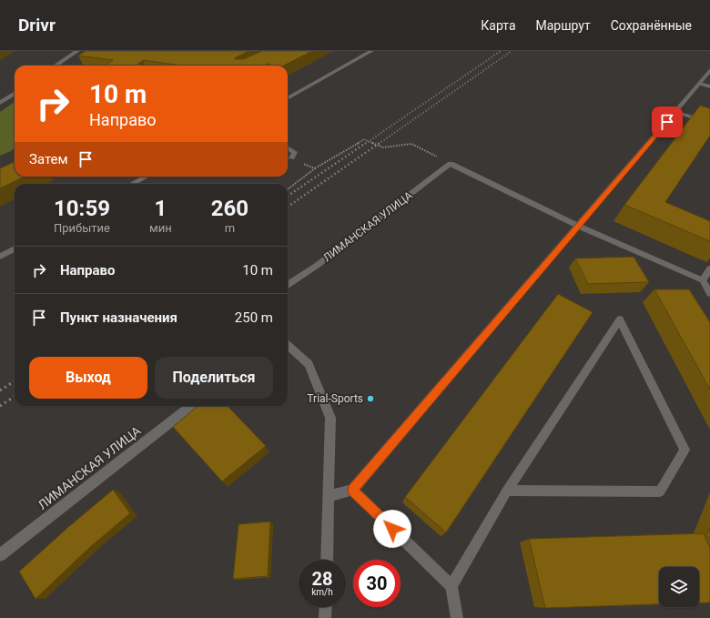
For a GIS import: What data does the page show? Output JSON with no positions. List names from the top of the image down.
{
  "streets": {
    "street": ["ЛИМАНСКАЯ УЛИЦА"]
  },
  "places": ["Trial-Sports"],
  "page": {
    "header": "Drivr",
    "nav": ["Карта", "Маршрут", "Сохранённые"],
    "turn": ["10 m", "Направо"],
    "then": "Затем",
    "eta": [
      "10:59",
      "Прибытие",
      "1",
      "мин",
      "260",
      "m"
    ],
    "list": [
      {
        "name": "Направо",
        "value": "10 m"
      },
      {
        "name": "Пункт назначения",
        "value": "250 m"
      }
    ],
    "buttons": ["Выход", "Поделиться"],
    "speed": "28 km/h",
    "limit": "30"
  }
}
